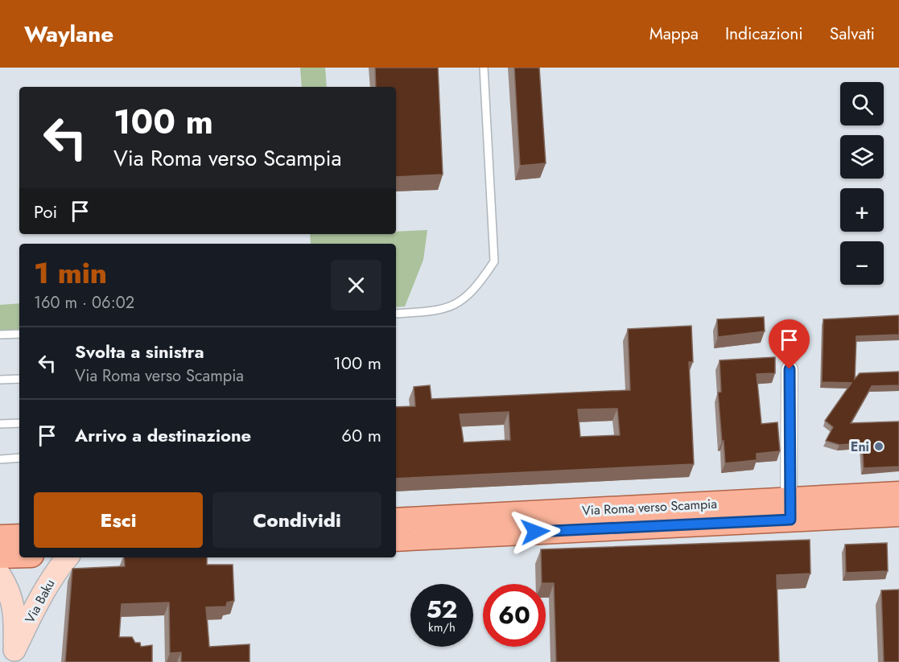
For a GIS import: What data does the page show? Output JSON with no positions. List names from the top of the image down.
{
  "streets": {
    "main road": ["Via Roma verso Scampia", "Via Baku"]
  },
  "places": ["Eni"],
  "page": {
    "header": "Waylane",
    "nav": ["Mappa", "Indicazioni", "Salvati"],
    "map_buttons": ["+", "−"],
    "turn": ["100 m", "Via Roma verso Scampia"],
    "then": "Poi",
    "heading": ["1 min", "160 m · 06:02"],
    "list": [
      {
        "name": "Svolta a sinistra",
        "note": "Via Roma verso Scampia",
        "value": "100 m"
      },
      {
        "name": "Arrivo a destinazione",
        "value": "60 m"
      }
    ],
    "buttons": ["Esci", "Condividi"],
    "speed": "52 km/h",
    "limit": "60"
  }
}
